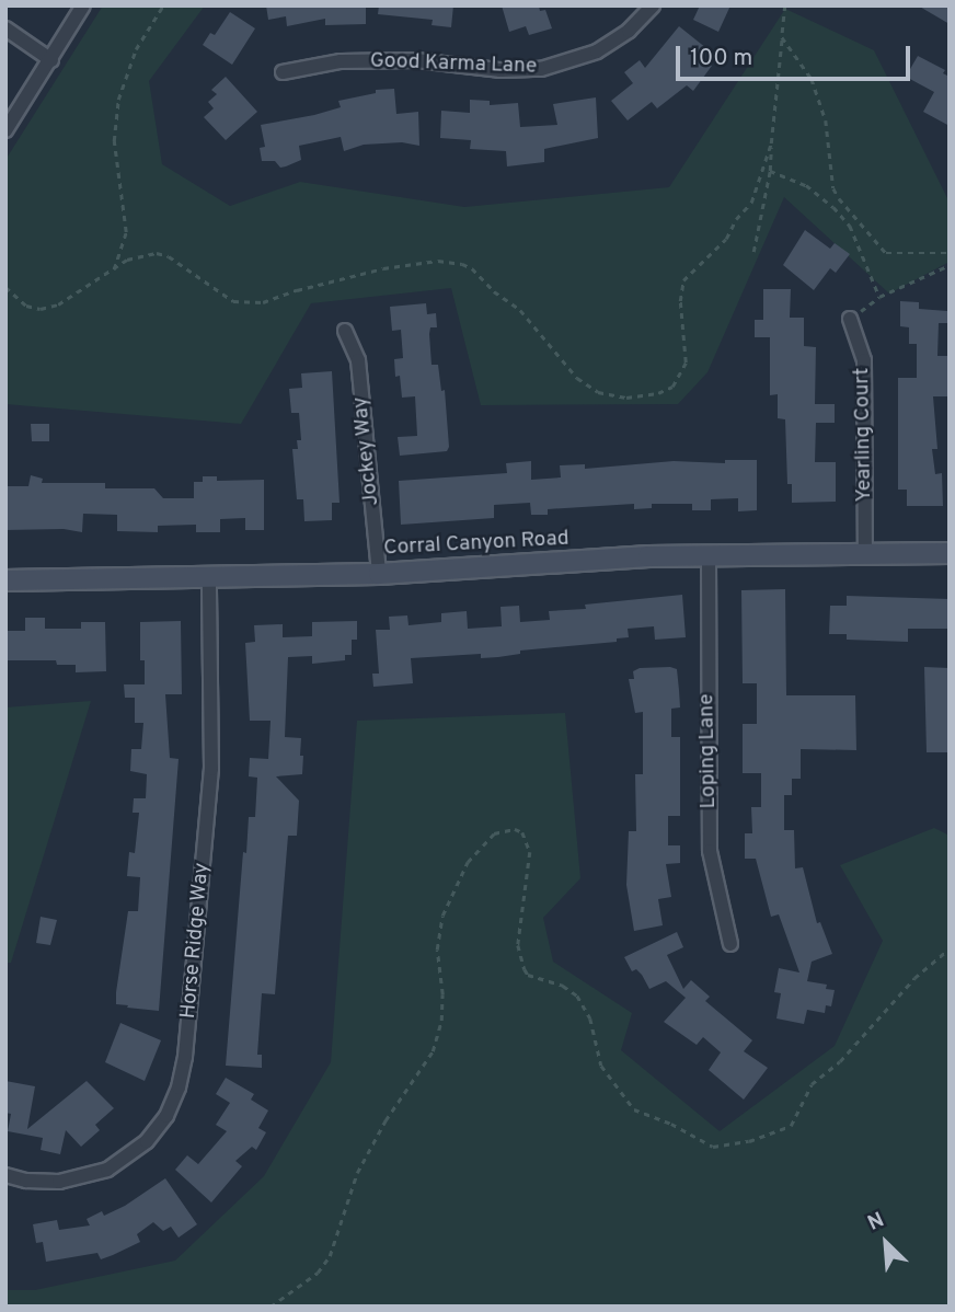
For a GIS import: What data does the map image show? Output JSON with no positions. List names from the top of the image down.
{
  "streets": {
    "main road": ["Corral Canyon Road"],
    "street": [
      "Good Karma Lane",
      "Yearling Court",
      "Jockey Way",
      "Loping Lane",
      "Horse Ridge Way"
    ]
  },
  "crossings": [
    ["Yearling Court", "Corral Canyon Road"],
    ["Jockey Way", "Corral Canyon Road"],
    ["Corral Canyon Road", "Loping Lane"],
    ["Corral Canyon Road", "Horse Ridge Way"]
  ],
  "scale_bar": "100 m",
  "north": "top left"
}
